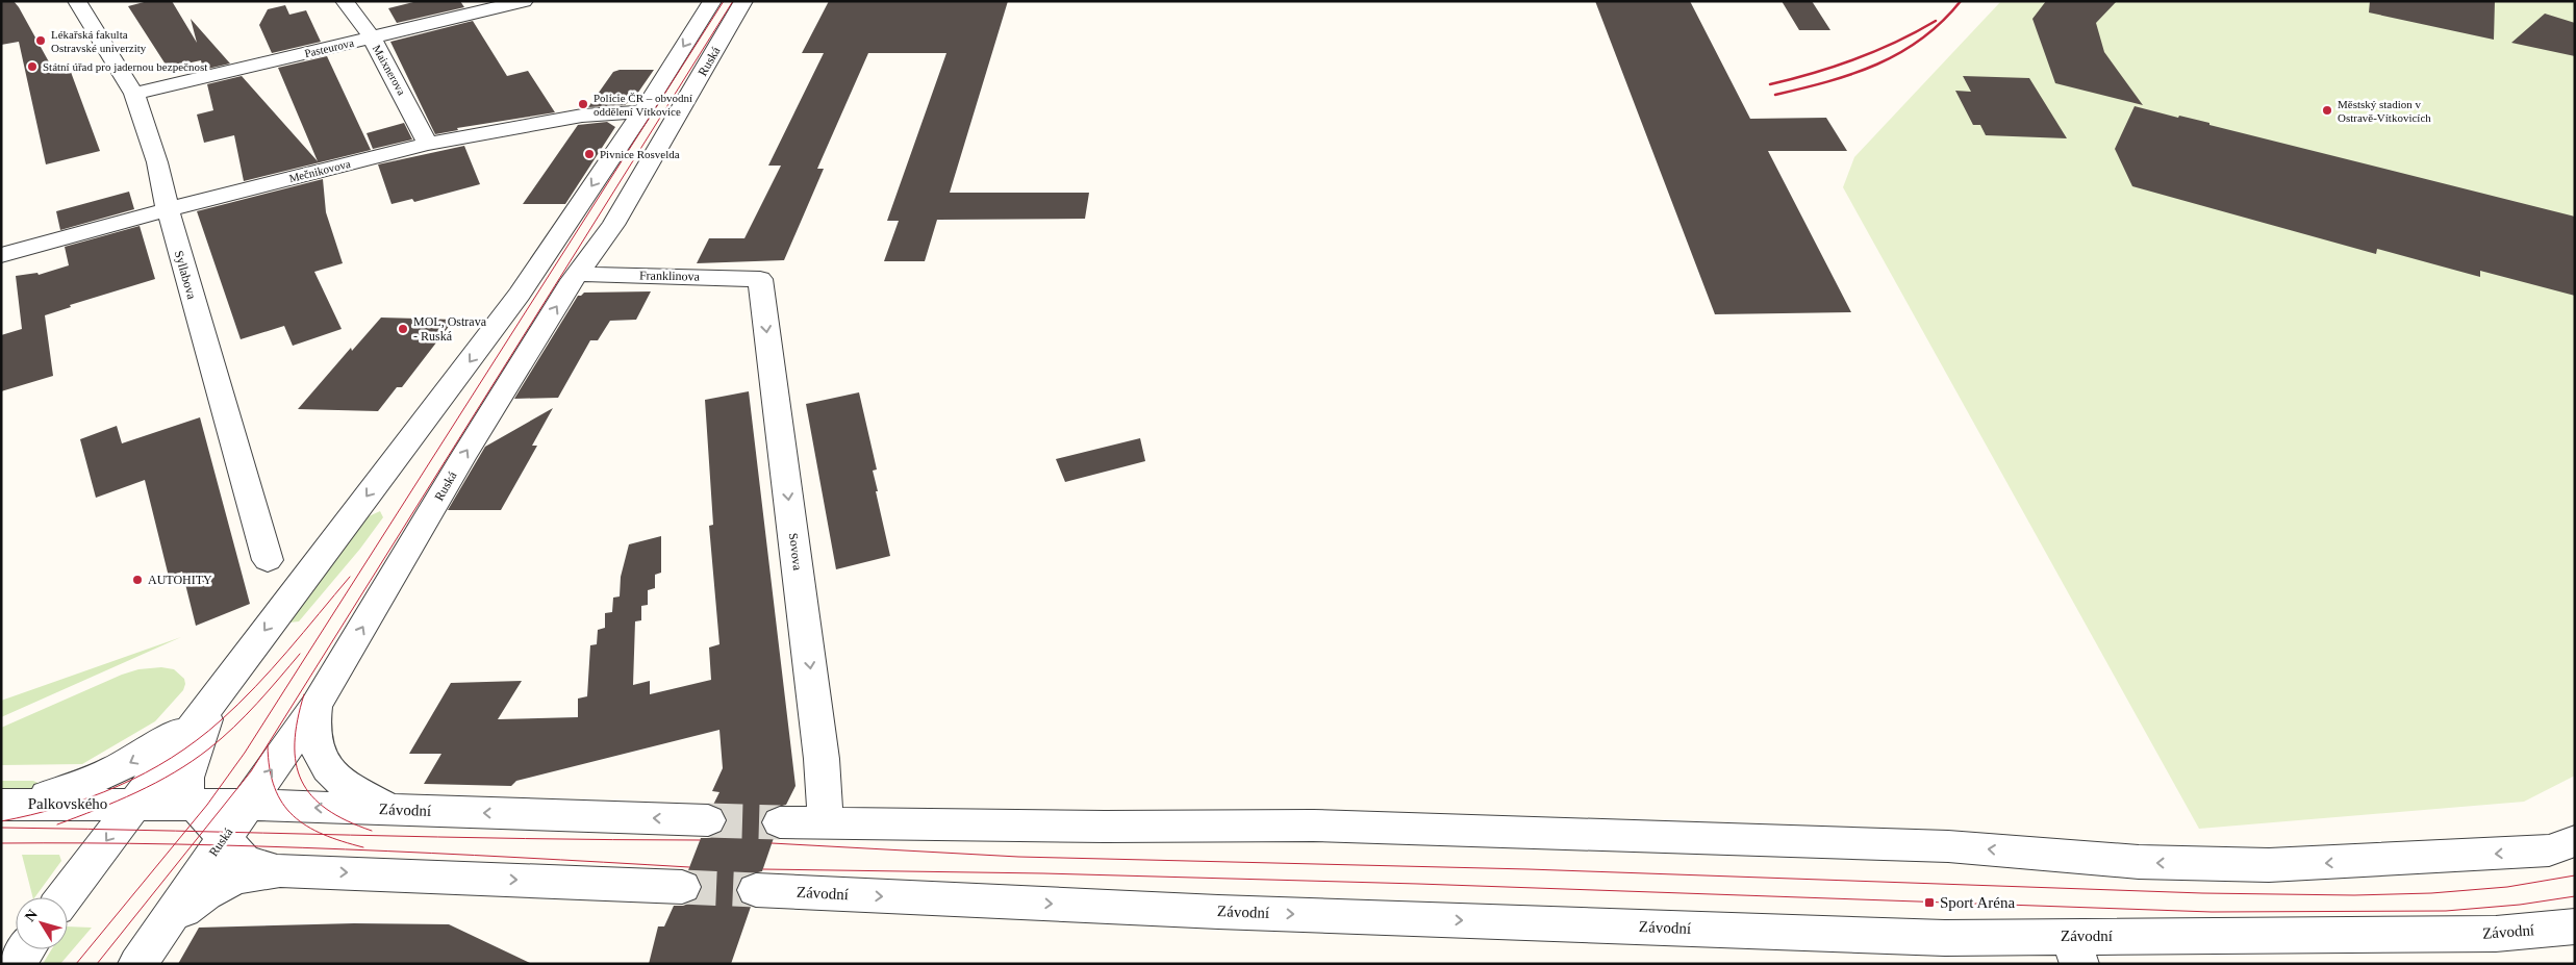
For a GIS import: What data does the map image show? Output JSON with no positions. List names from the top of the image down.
{
  "streets": {
    "street": [
      "Pasteurova",
      "Ruská",
      "Maixnerova",
      "Mečnikovova",
      "Syllabova",
      "Franklinova",
      "Sovova",
      "Palkovského",
      "Závodní"
    ]
  },
  "crossings": [
    ["Pasteurova", "Maixnerova"],
    ["Pasteurova", "Syllabova"],
    ["Ruská", "Franklinova"],
    ["Ruská", "Závodní"],
    ["Maixnerova", "Mečnikovova"],
    ["Mečnikovova", "Syllabova"],
    ["Franklinova", "Sovova"],
    ["Palkovského", "Závodní"]
  ],
  "one_way": ["Sovova"],
  "places": {
    "other": [
      "Lékařská fakulta Ostravské univerzity",
      "Státní úřad pro jadernou bezpečnost",
      "Policie ČR – obvodní oddělení Vítkovice",
      "Městský stadion v Ostravě-Vítkovicích",
      "Pivnice Rosvelda",
      "MOL, Ostrava - Ruská",
      "AUTOHITY"
    ],
    "transit": ["Sport Aréna"]
  },
  "north": "top left"
}
